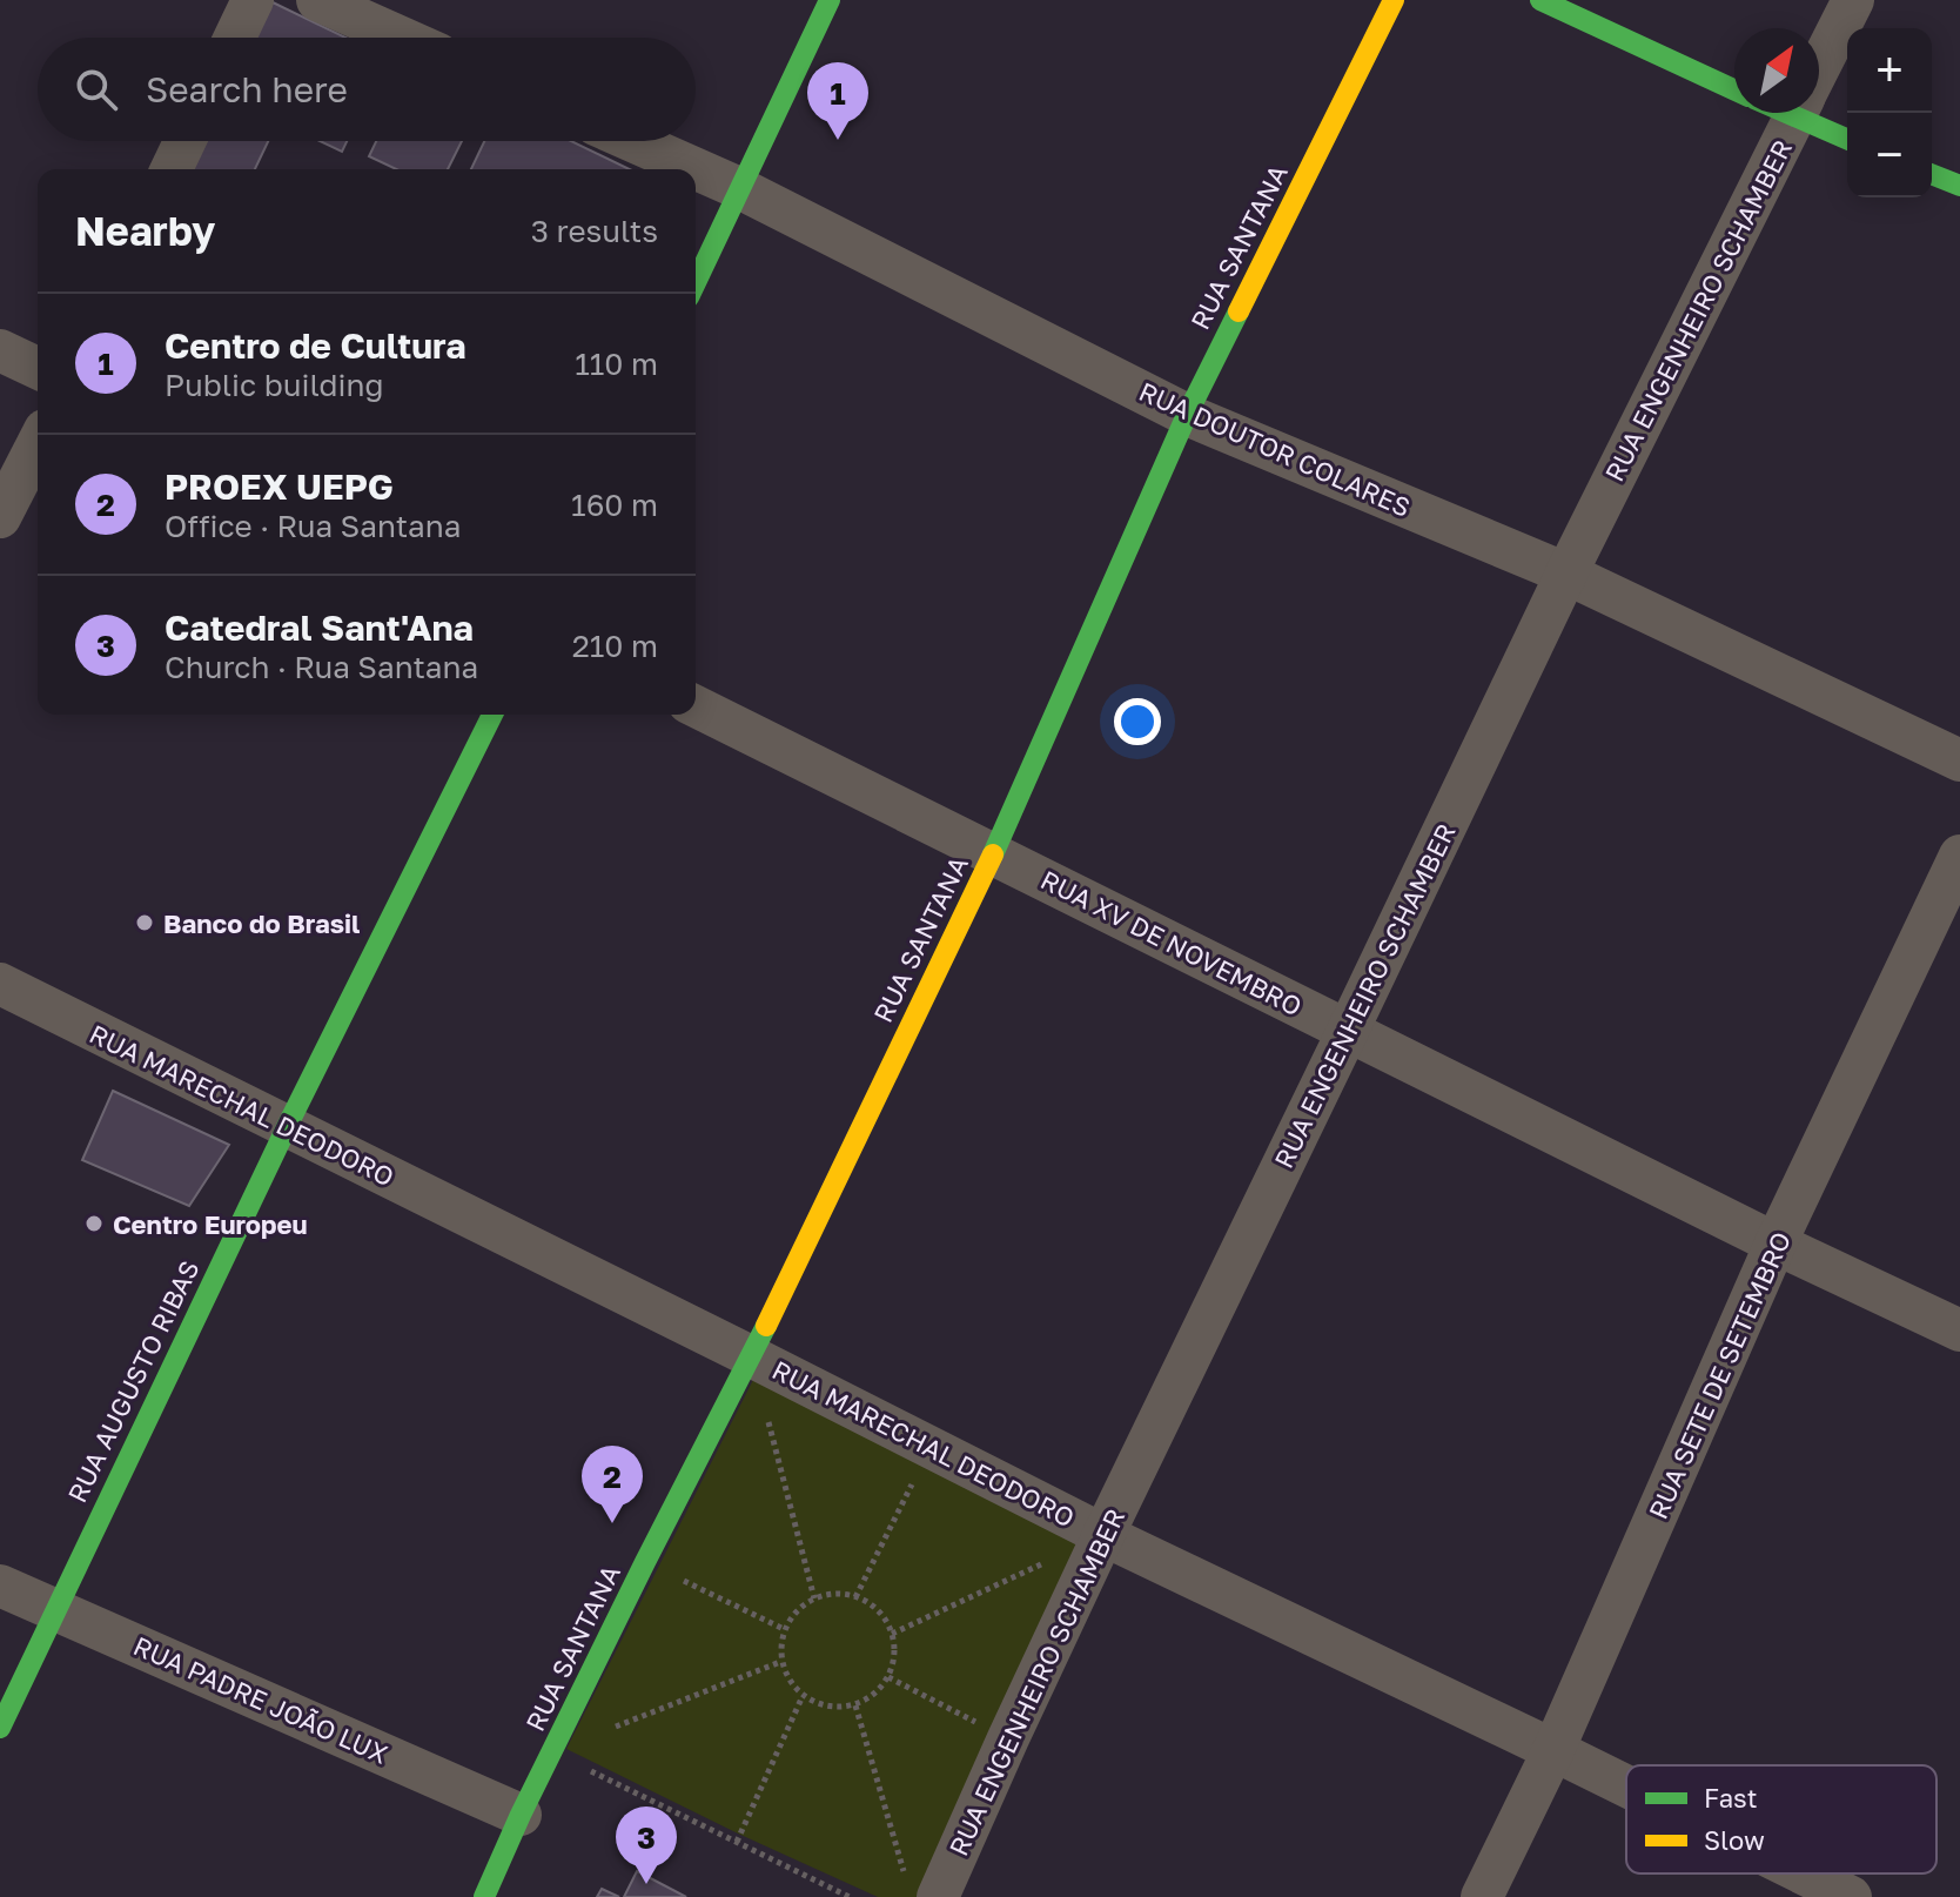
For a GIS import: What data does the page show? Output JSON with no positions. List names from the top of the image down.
{
  "streets": {
    "street": [
      "RUA SANTANA",
      "RUA ENGENHEIRO SCHAMBER",
      "RUA DOUTOR COLARES",
      "RUA XV DE NOVEMBRO",
      "RUA MARECHAL DEODORO",
      "RUA SETE DE SETEMBRO",
      "RUA AUGUSTO RIBAS",
      "RUA PADRE JOÃO LUX"
    ]
  },
  "crossings": [
    ["RUA SANTANA", "RUA DOUTOR COLARES"],
    ["RUA SANTANA", "RUA XV DE NOVEMBRO"],
    ["RUA SANTANA", "RUA MARECHAL DEODORO"],
    ["RUA SANTANA", "RUA PADRE JOÃO LUX"],
    ["RUA ENGENHEIRO SCHAMBER", "RUA DOUTOR COLARES"],
    ["RUA ENGENHEIRO SCHAMBER", "RUA XV DE NOVEMBRO"],
    ["RUA ENGENHEIRO SCHAMBER", "RUA MARECHAL DEODORO"],
    ["RUA XV DE NOVEMBRO", "RUA SETE DE SETEMBRO"],
    ["RUA MARECHAL DEODORO", "RUA SETE DE SETEMBRO"],
    ["RUA MARECHAL DEODORO", "RUA AUGUSTO RIBAS"],
    ["RUA AUGUSTO RIBAS", "RUA PADRE JOÃO LUX"]
  ],
  "places": ["Banco do Brasil", "Centro Europeu"],
  "legend": ["Fast", "Slow"],
  "north": "top right",
  "page": {
    "map_buttons": ["+", "−"],
    "search": "Search here",
    "pins": ["1", "2", "3"],
    "heading": ["Nearby", "3 results"],
    "list": [
      {
        "mark": "1",
        "name": "Centro de Cultura",
        "note": "Public building",
        "value": "110 m"
      },
      {
        "mark": "2",
        "name": "PROEX UEPG",
        "note": "Office · Rua Santana",
        "value": "160 m"
      },
      {
        "mark": "3",
        "name": "Catedral Sant'Ana",
        "note": "Church · Rua Santana",
        "value": "210 m"
      }
    ]
  }
}
